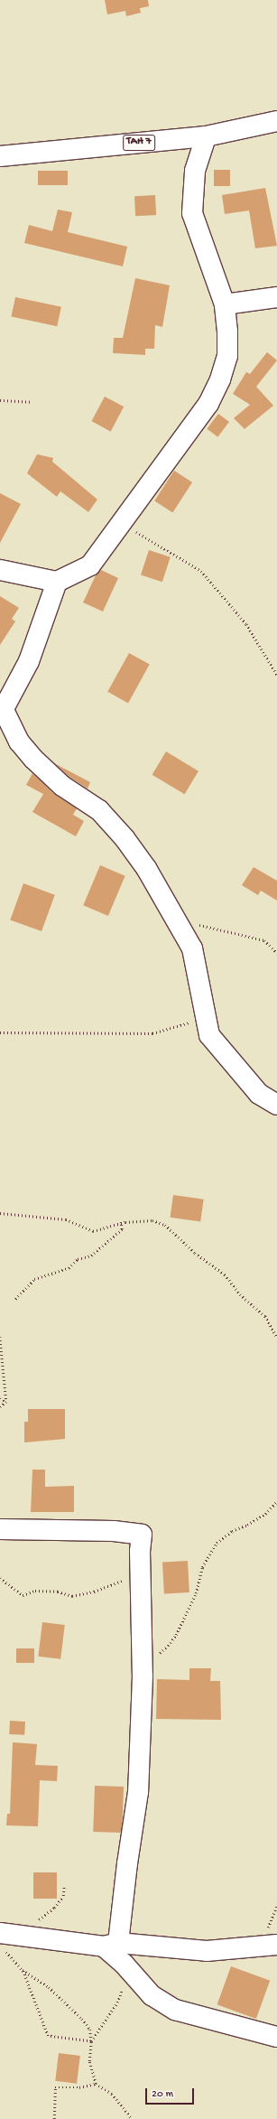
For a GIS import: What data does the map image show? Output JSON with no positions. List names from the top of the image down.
{
  "streets": {
    "main road": ["TAH 7"]
  },
  "scale_bar": "20 m"
}
